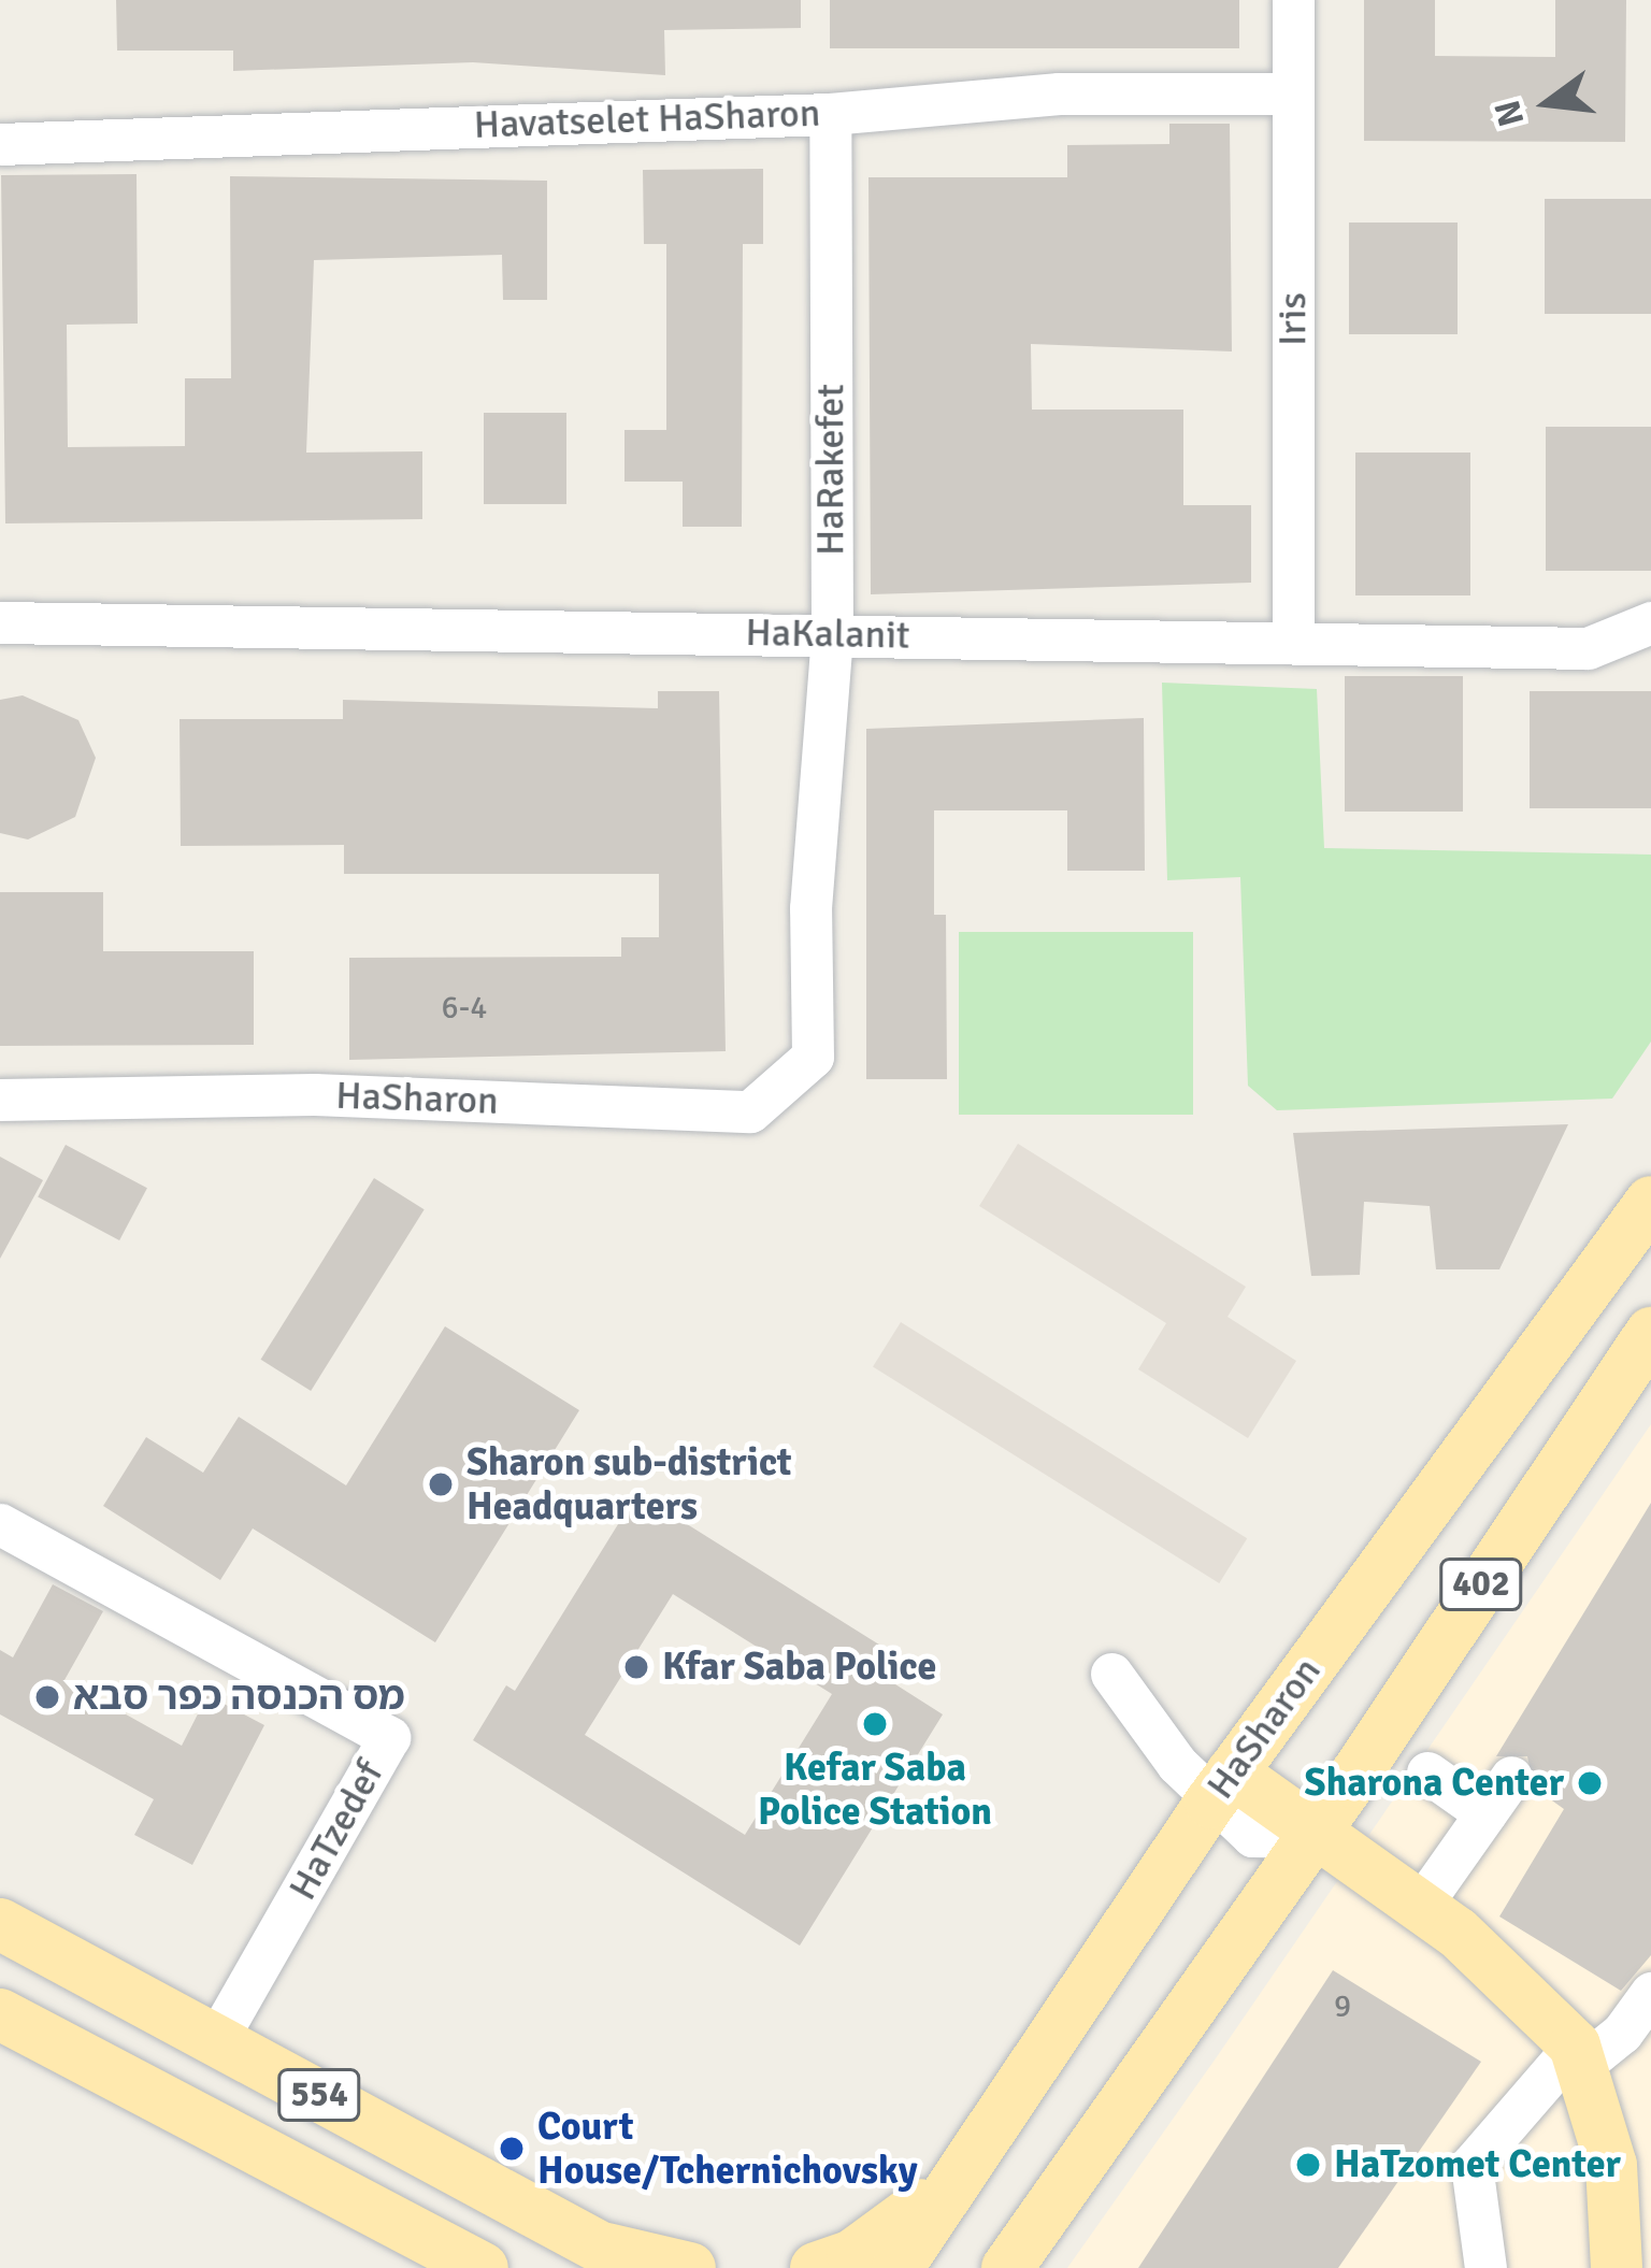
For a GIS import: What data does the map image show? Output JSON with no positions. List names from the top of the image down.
{
  "streets": {
    "main road": ["HaSharon", "402", "554"],
    "street": [
      "Havatselet HaSharon",
      "Iris",
      "HaRakefet",
      "HaKalanit",
      "HaTzedef"
    ]
  },
  "crossings": [
    ["Havatselet HaSharon", "Iris"],
    ["Havatselet HaSharon", "HaRakefet"],
    ["Iris", "HaKalanit"],
    ["HaRakefet", "HaKalanit"],
    ["HaRakefet", "HaSharon"],
    ["HaTzedef", "554"]
  ],
  "places": [
    "Sharon sub-district Headquarters",
    "Kfar Saba Police",
    "מס הכנסה כפר סבא",
    "Kefar Saba Police Station",
    "Sharona Center",
    "Court House/Tchernichovsky",
    "HaTzomet Center"
  ],
  "house_numbers": ["6-4", "9"],
  "north": "left"
}
